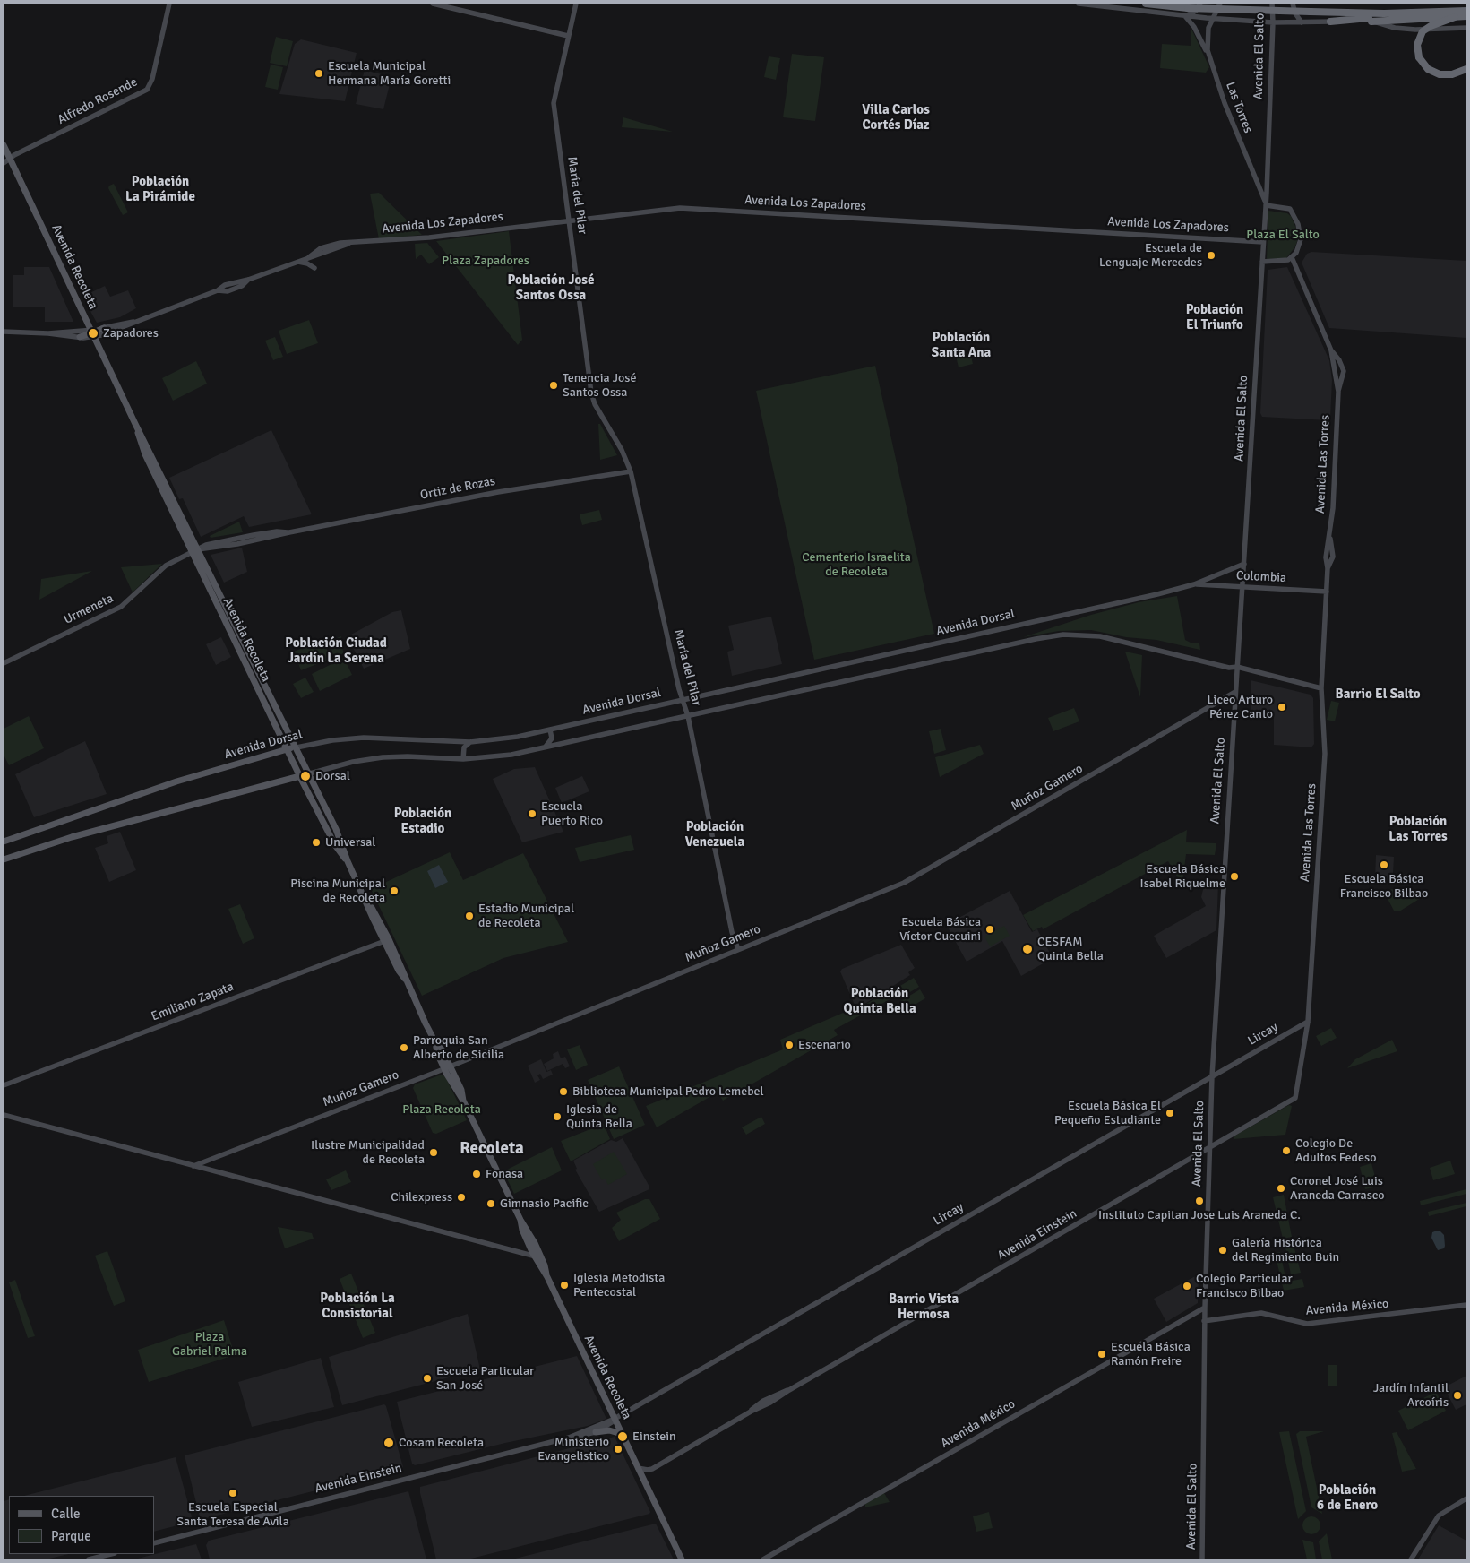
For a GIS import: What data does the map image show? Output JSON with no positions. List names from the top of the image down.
{
  "streets": {
    "main road": [
      "Avenida El Salto",
      "Alfredo Rosende",
      "Las Torres",
      "María del Pilar",
      "Avenida Los Zapadores",
      "Avenida Recoleta",
      "Avenida Las Torres",
      "Ortiz de Rozas",
      "Colombia",
      "Urmeneta",
      "Avenida Dorsal",
      "Muñoz Gamero",
      "Emiliano Zapata",
      "Lircay",
      "Avenida Einstein",
      "Avenida México"
    ]
  },
  "crossings": [
    ["Avenida El Salto", "Las Torres"],
    ["Avenida El Salto", "Avenida Los Zapadores"],
    ["Avenida El Salto", "Colombia"],
    ["Avenida El Salto", "Avenida Dorsal"],
    ["Avenida El Salto", "Muñoz Gamero"],
    ["Avenida El Salto", "Lircay"],
    ["Avenida El Salto", "Avenida Einstein"],
    ["Avenida El Salto", "Avenida México"],
    ["Alfredo Rosende", "Avenida Recoleta"],
    ["María del Pilar", "Avenida Los Zapadores"],
    ["María del Pilar", "Ortiz de Rozas"],
    ["María del Pilar", "Avenida Dorsal"],
    ["María del Pilar", "Muñoz Gamero"],
    ["Avenida Los Zapadores", "Avenida Recoleta"],
    ["Avenida Recoleta", "Ortiz de Rozas"],
    ["Avenida Recoleta", "Urmeneta"],
    ["Avenida Recoleta", "Avenida Dorsal"],
    ["Avenida Recoleta", "Muñoz Gamero"],
    ["Avenida Recoleta", "Emiliano Zapata"],
    ["Avenida Recoleta", "Lircay"],
    ["Avenida Recoleta", "Avenida Einstein"],
    ["Avenida Las Torres", "Colombia"],
    ["Avenida Las Torres", "Lircay"],
    ["Avenida Las Torres", "Avenida Einstein"],
    ["Ortiz de Rozas", "Urmeneta"],
    ["Colombia", "Avenida Dorsal"],
    ["Lircay", "Avenida Einstein"]
  ],
  "districts": [
    "Villa Carlos Cortés Díaz",
    "Población La Pirámide",
    "Población José Santos Ossa",
    "Población El Triunfo",
    "Población Santa Ana",
    "Población Ciudad Jardín La Serena",
    "Barrio El Salto",
    "Población Estadio",
    "Población Las Torres",
    "Población Venezuela",
    "Población Quinta Bella",
    "Recoleta",
    "Población La Consistorial",
    "Barrio Vista Hermosa",
    "Población 6 de Enero"
  ],
  "parks": [
    "Plaza El Salto",
    "Plaza Zapadores",
    "Cementerio Israelita de Recoleta",
    "Plaza Recoleta",
    "Plaza Gabriel Palma"
  ],
  "places": [
    "Escuela Municipal Hermana María Goretti",
    "Escuela de Lenguaje Mercedes",
    "Zapadores",
    "Tenencia José Santos Ossa",
    "Liceo Arturo Pérez Canto",
    "Dorsal",
    "Escuela Puerto Rico",
    "Universal",
    "Escuela Básica Francisco Bilbao",
    "Escuela Básica Isabel Riquelme",
    "Piscina Municipal de Recoleta",
    "Estadio Municipal de Recoleta",
    "Escuela Básica Víctor Cuccuini",
    "CESFAM Quinta Bella",
    "Escenario",
    "Parroquia San Alberto de Sicilia",
    "Biblioteca Municipal Pedro Lemebel",
    "Escuela Básica El Pequeño Estudiante",
    "Iglesia de Quinta Bella",
    "Colegio De Adultos Fedeso",
    "Ilustre Municipalidad de Recoleta",
    "Fonasa",
    "Coronel José Luis Araneda Carrasco",
    "Chilexpress",
    "Instituto Capitan Jose Luis Araneda C.",
    "Gimnasio Pacific",
    "Galería Histórica del Regimiento Buin",
    "Iglesia Metodista Pentecostal",
    "Colegio Particular Francisco Bilbao",
    "Escuela Básica Ramón Freire",
    "Escuela Particular San José",
    "Jardín Infantil Arcoíris",
    "Einstein",
    "Cosam Recoleta",
    "Ministerio Evangelistico",
    "Escuela Especial Santa Teresa de Avila"
  ],
  "legend": ["Calle", "Parque"]
}
